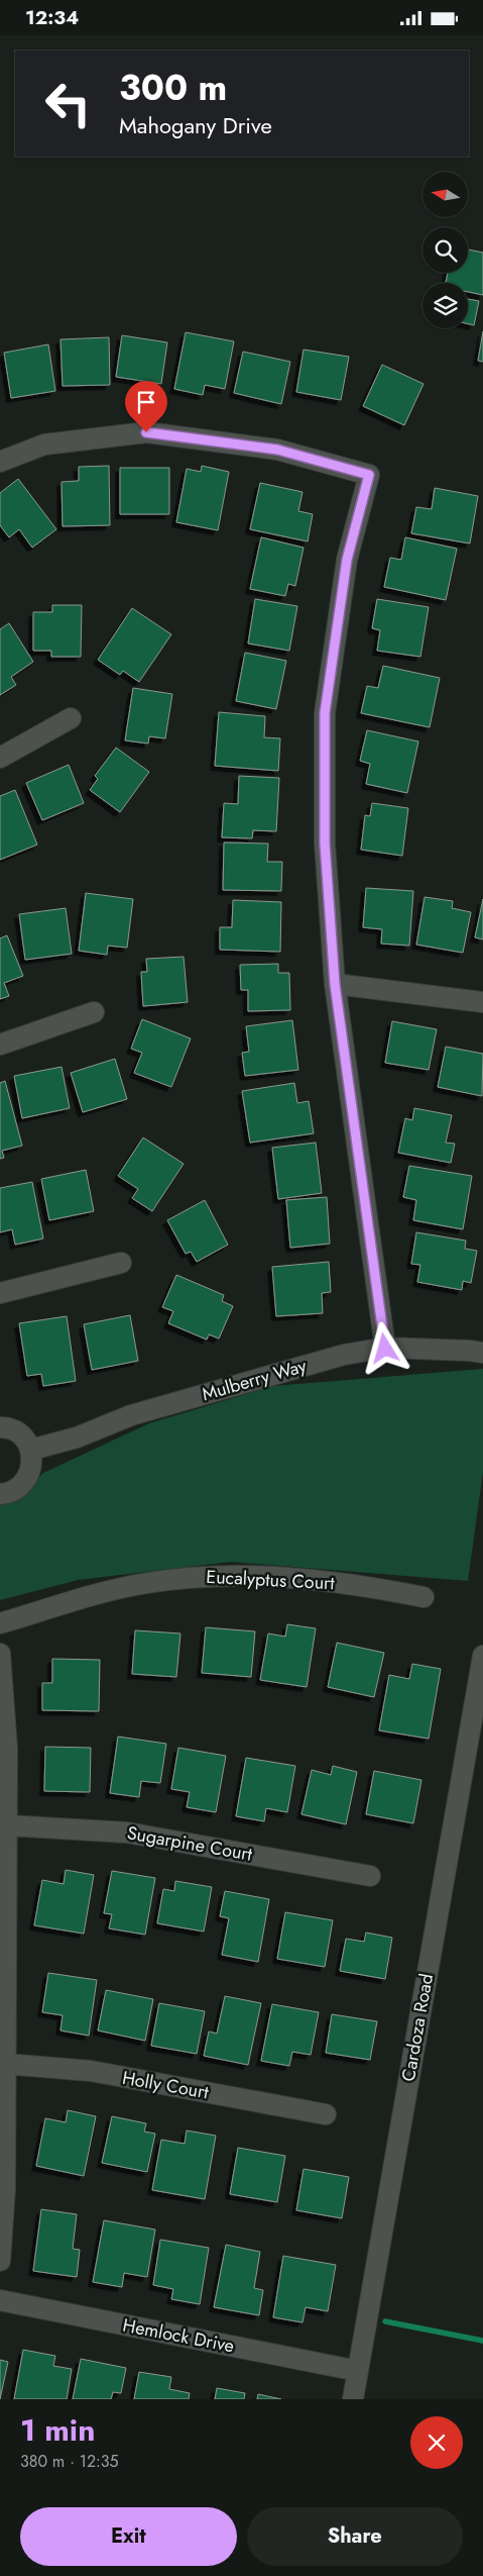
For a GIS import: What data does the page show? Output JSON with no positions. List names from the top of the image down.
{
  "streets": {
    "street": [
      "Mulberry Way",
      "Eucalyptus Court",
      "Sugarpine Court",
      "Cardoza Road",
      "Holly Court",
      "Hemlock Drive"
    ]
  },
  "crossings": [
    ["Cardoza Road", "Hemlock Drive"]
  ],
  "north": "left",
  "page": {
    "status": "12:34",
    "turn": ["300 m", "Mahogany Drive"],
    "heading": ["1 min", "380 m · 12:35"],
    "buttons": ["Exit", "Share"]
  }
}
